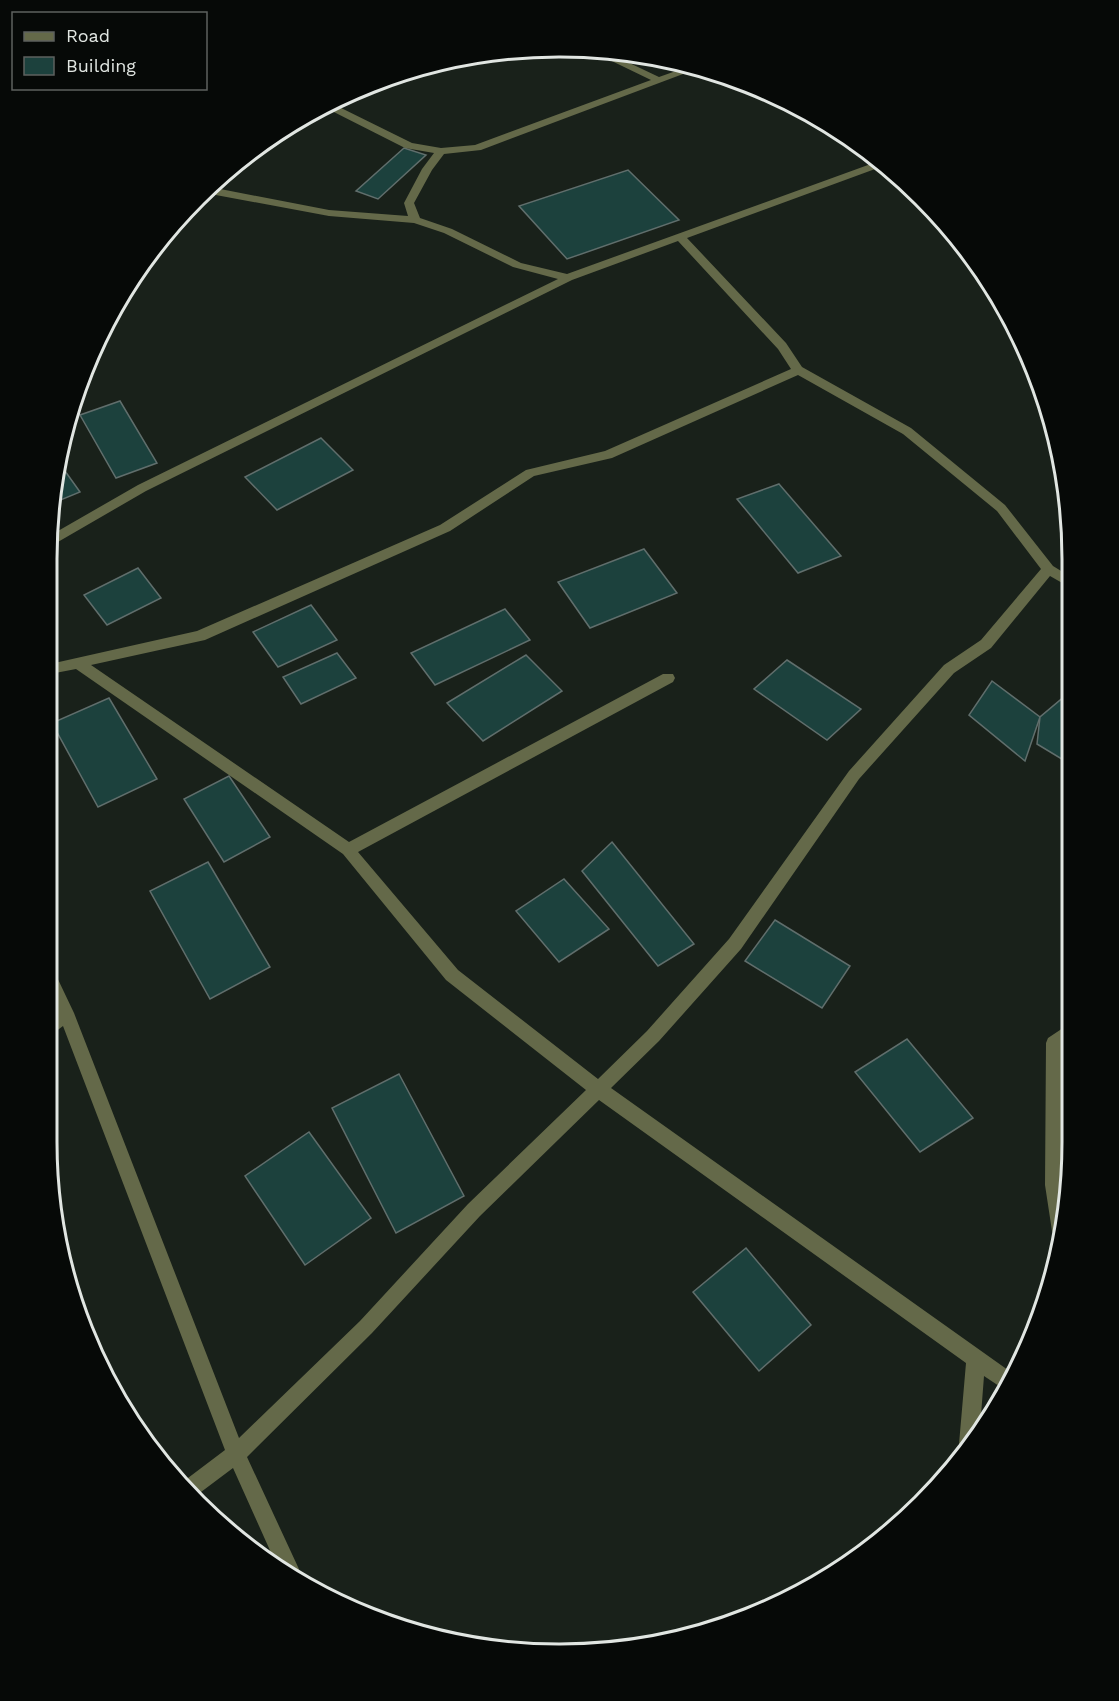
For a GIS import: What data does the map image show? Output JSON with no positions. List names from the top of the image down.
{
  "legend": ["Road", "Building"]
}
